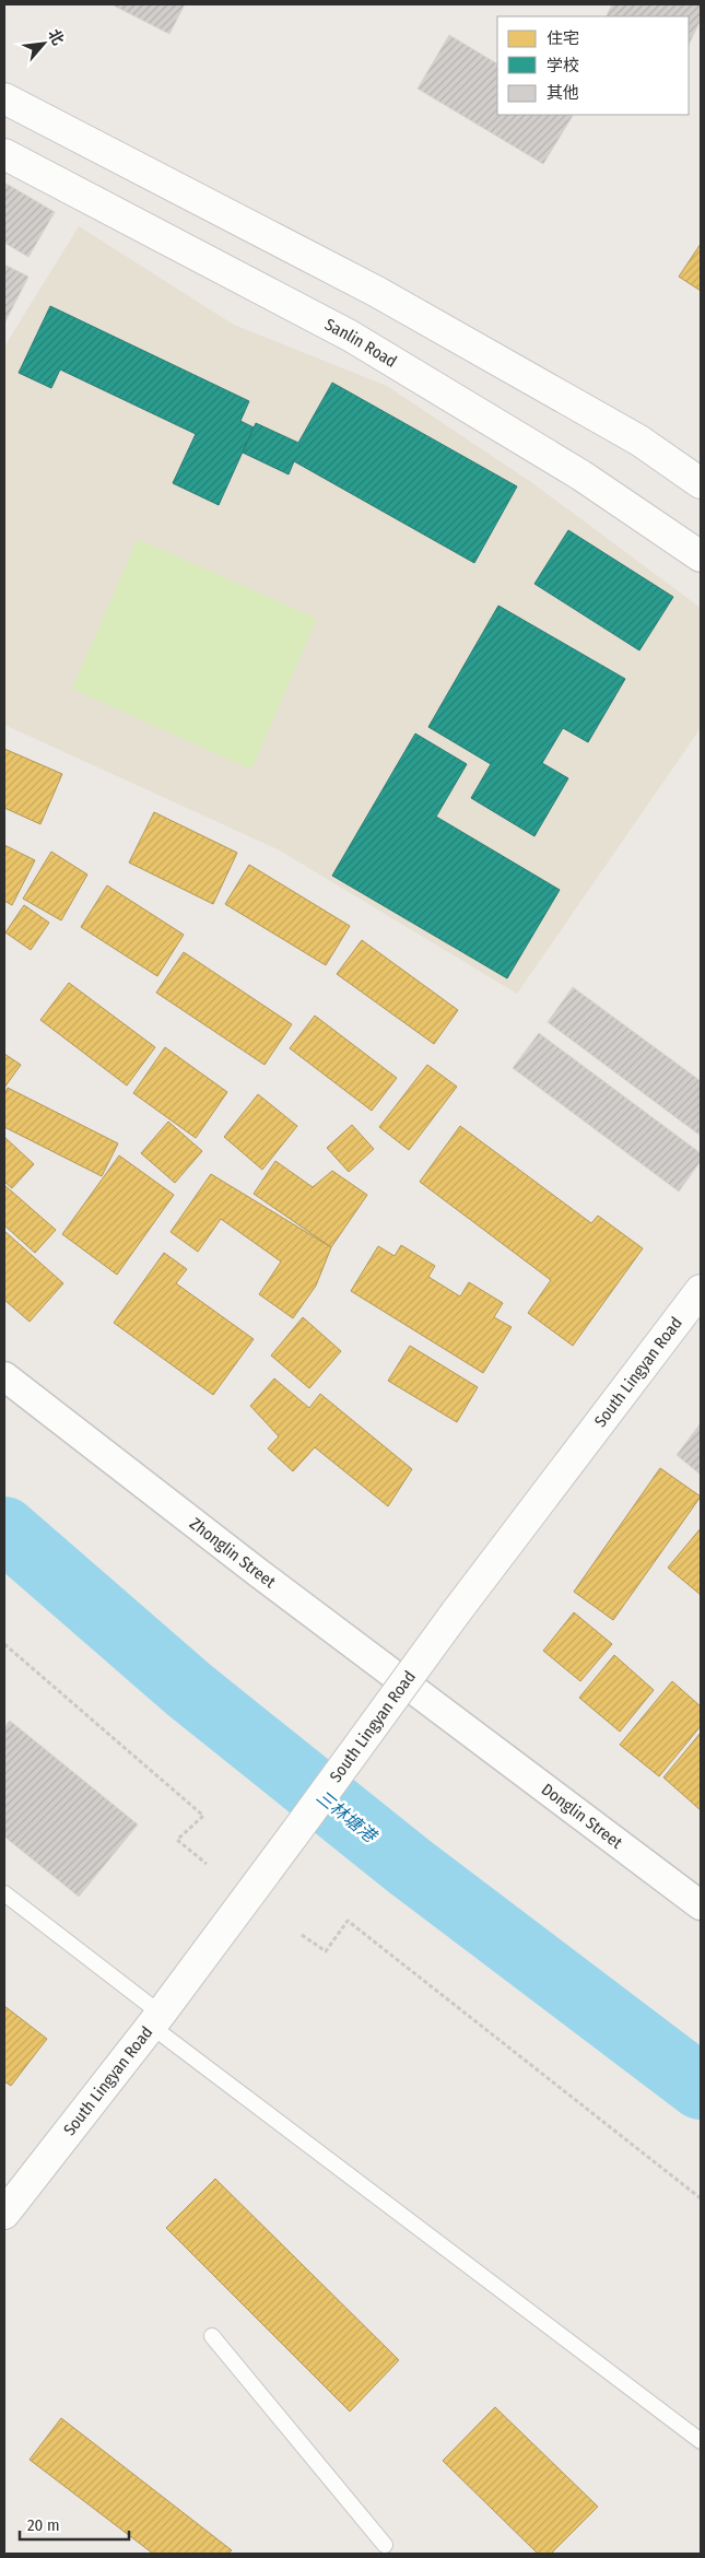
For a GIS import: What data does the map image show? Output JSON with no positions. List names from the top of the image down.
{
  "streets": {
    "main road": ["Sanlin Road", "South Lingyan Road"],
    "street": ["Zhonglin Street", "Donglin Street"]
  },
  "crossings": [
    ["Zhonglin Street", "Donglin Street"]
  ],
  "water": ["三林塘港"],
  "legend": ["住宅", "学校", "其他"],
  "scale_bar": "20 m",
  "north": "top right"
}
